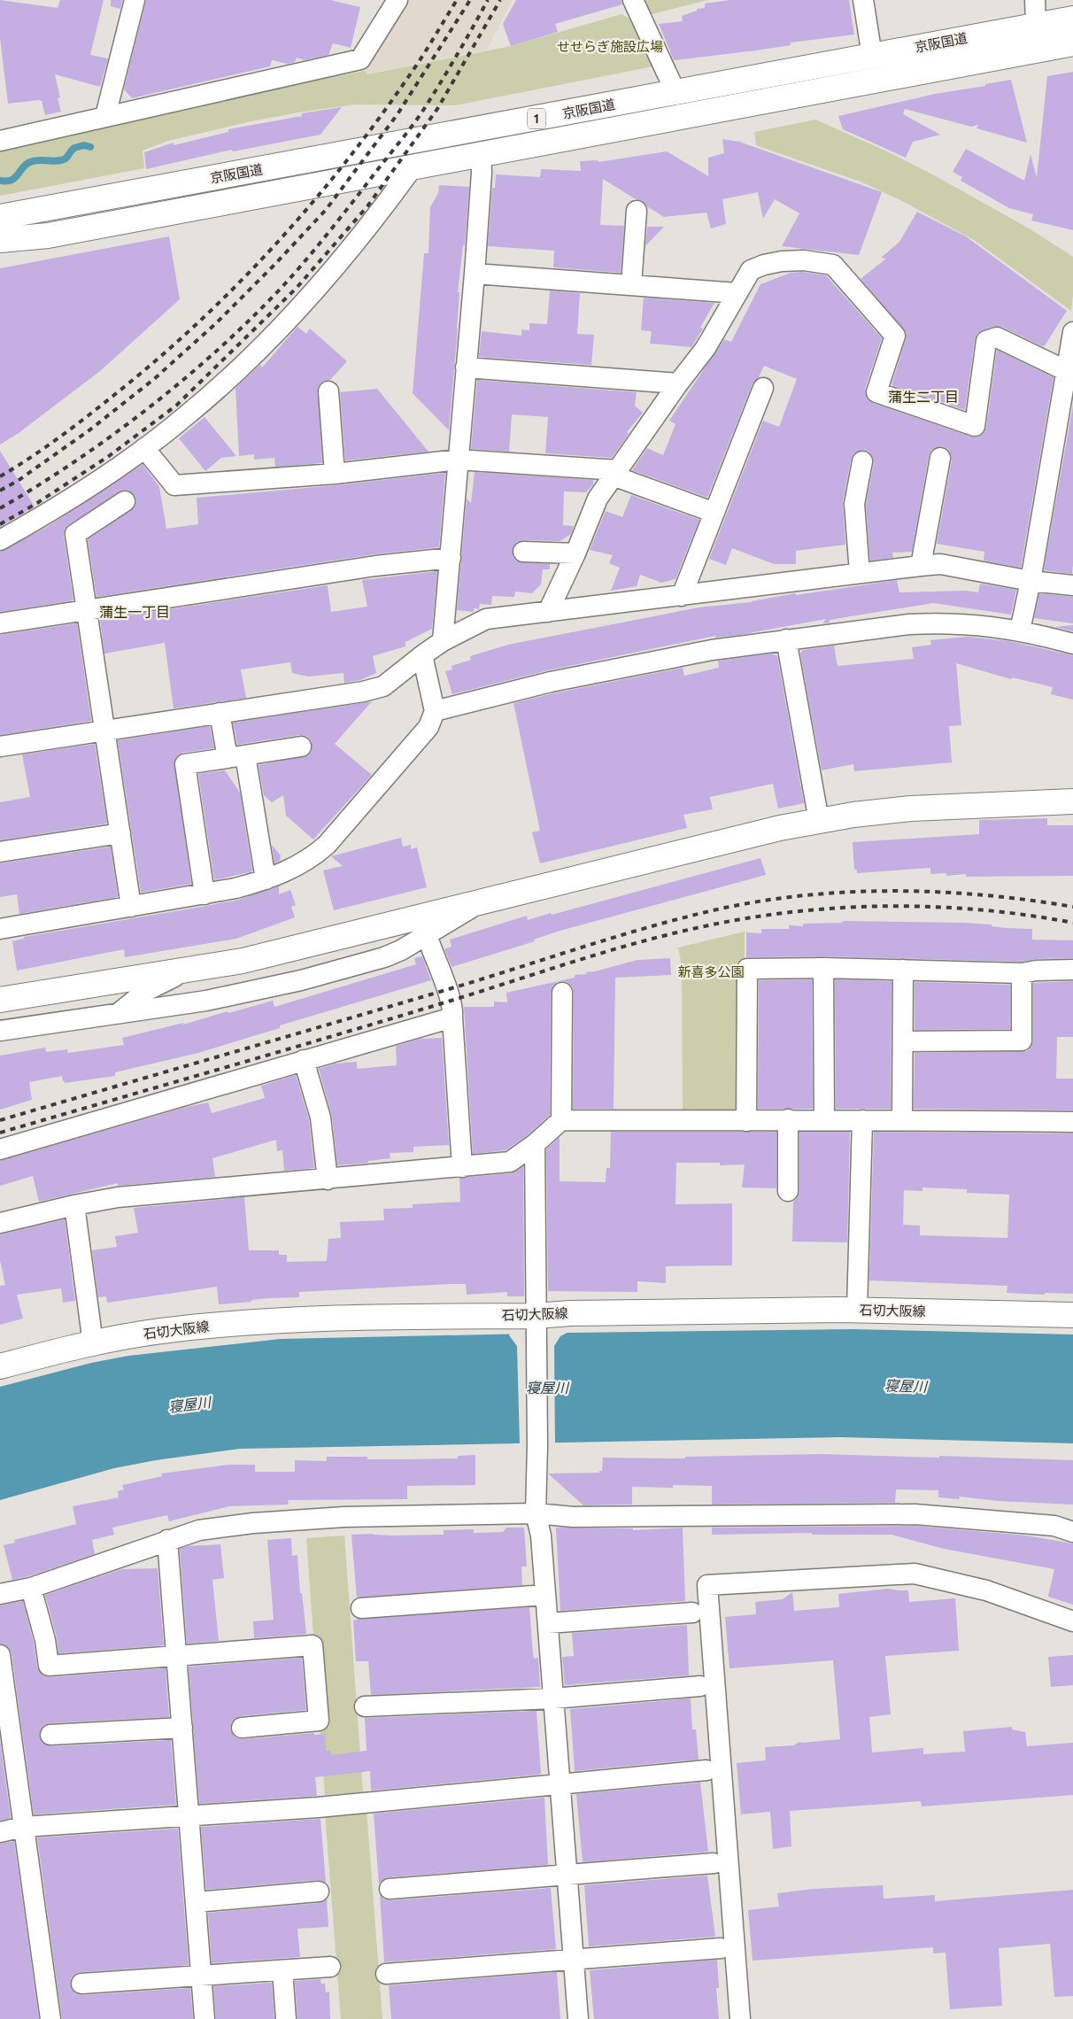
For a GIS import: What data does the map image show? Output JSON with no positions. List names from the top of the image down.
{
  "streets": {
    "main road": ["京阪国道", "1", "石切大阪線"]
  },
  "districts": ["蒲生二丁目", "蒲生一丁目"],
  "water": ["寝屋川"],
  "parks": ["せせらぎ施設広場", "新喜多公園"]
}
